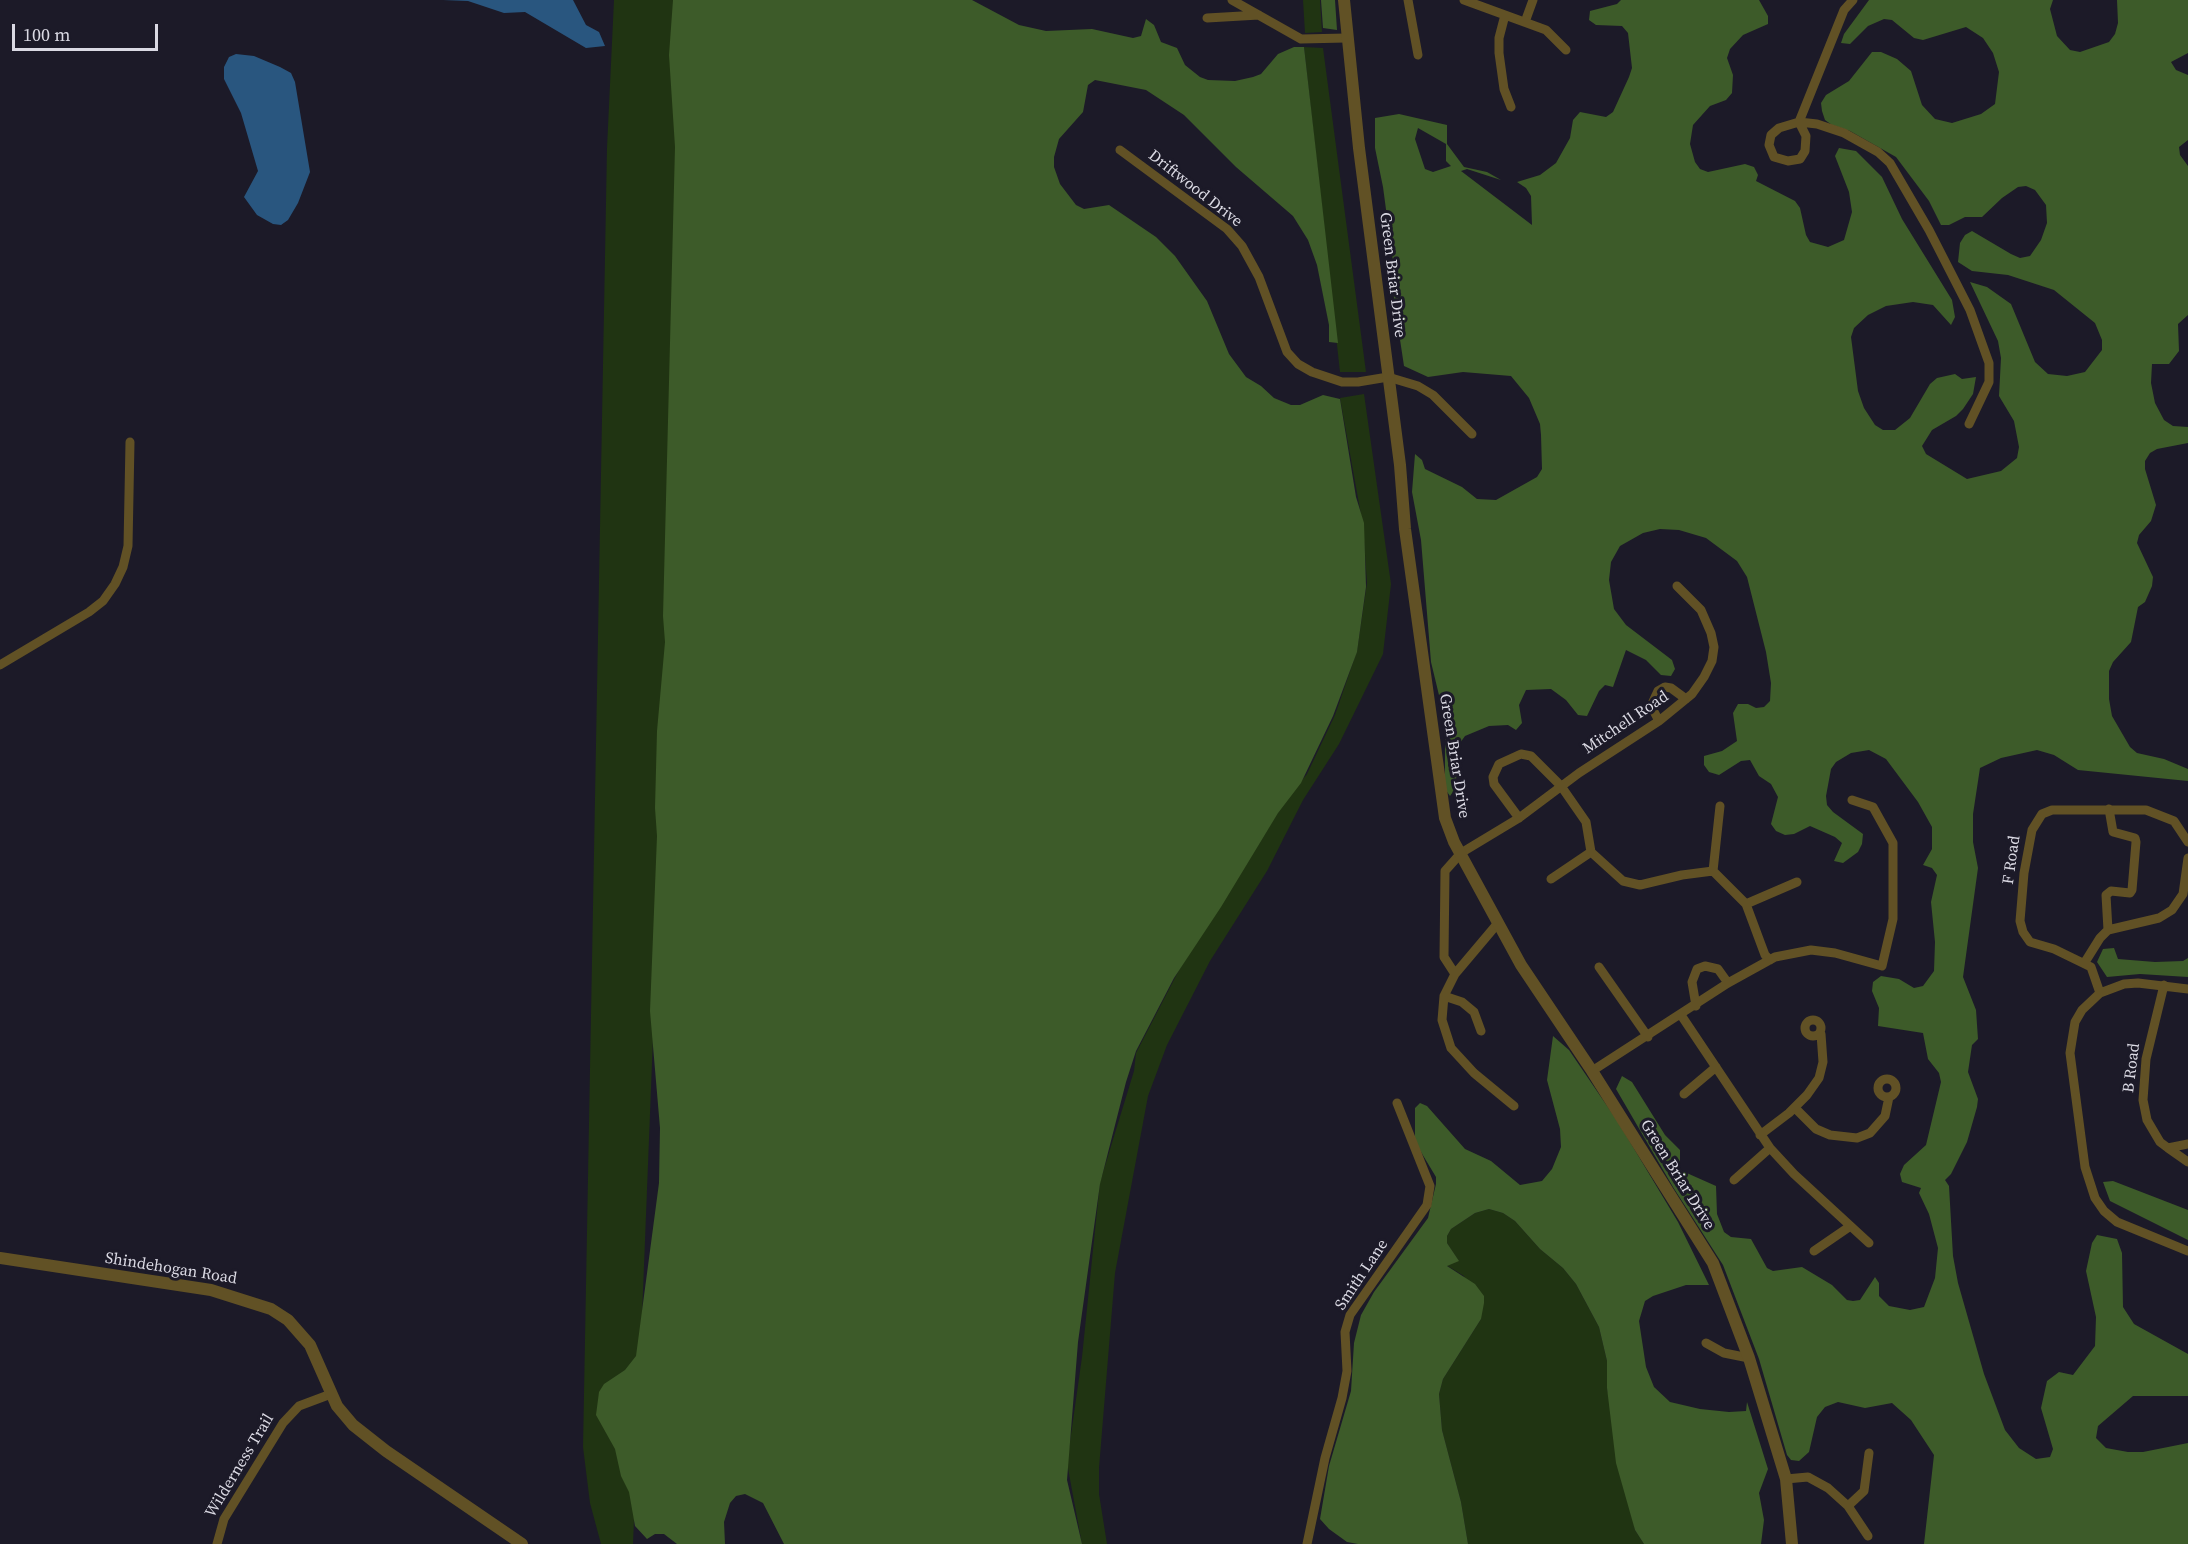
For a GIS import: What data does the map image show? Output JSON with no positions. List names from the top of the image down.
{
  "streets": {
    "street": [
      "Driftwood Drive",
      "Green Briar Drive",
      "Mitchell Road",
      "F Road",
      "B Road",
      "Shindehogan Road",
      "Smith Lane",
      "Wilderness Trail"
    ]
  },
  "crossings": [
    ["Driftwood Drive", "Green Briar Drive"],
    ["Green Briar Drive", "Mitchell Road"],
    ["Shindehogan Road", "Wilderness Trail"]
  ],
  "scale_bar": "100 m"
}
